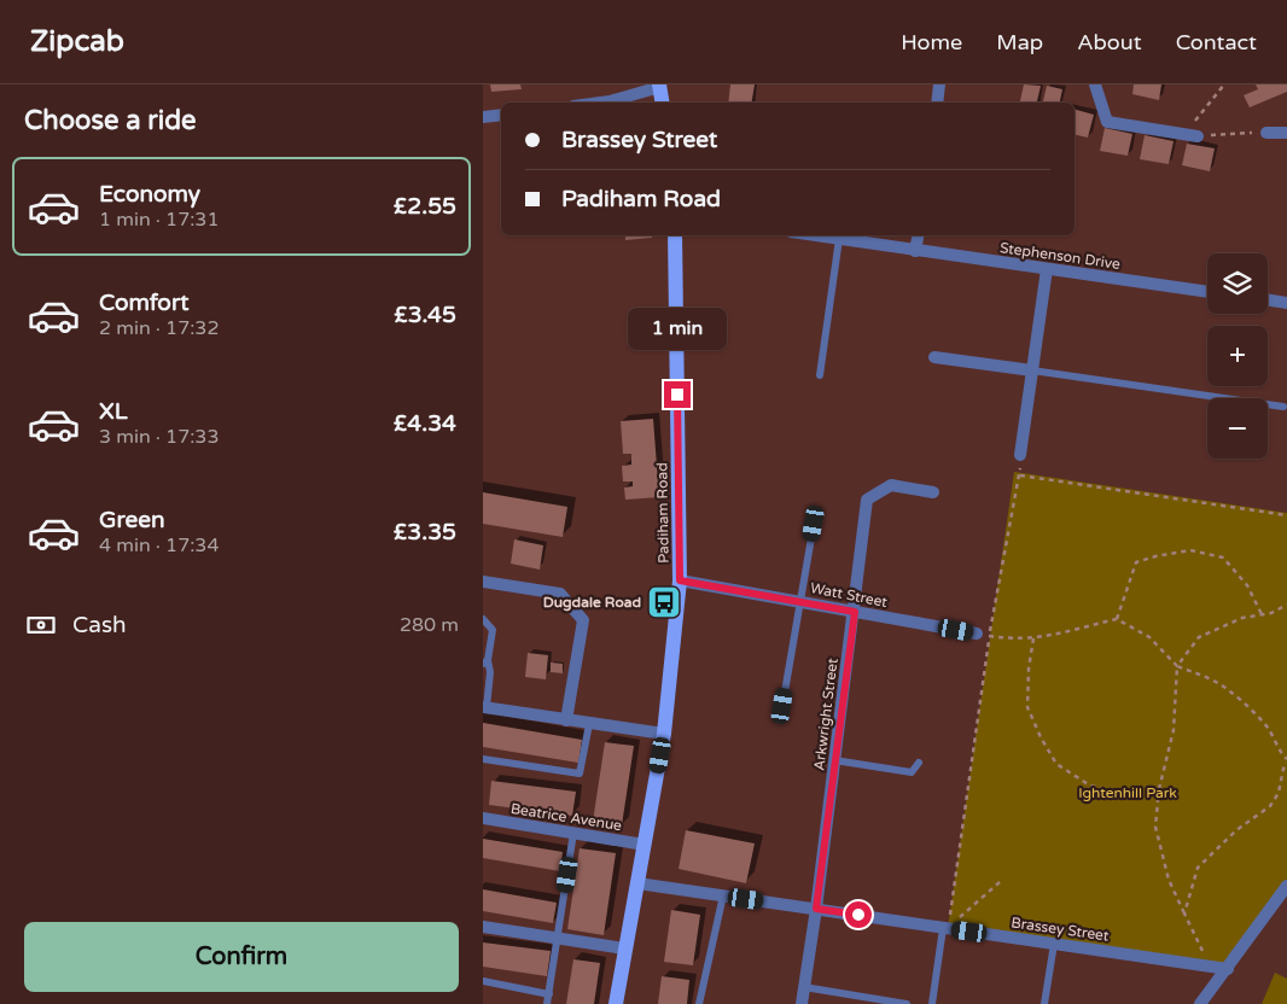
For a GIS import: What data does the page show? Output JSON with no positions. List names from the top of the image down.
{
  "streets": {
    "main road": ["Padiham Road"],
    "street": [
      "Stephenson Drive",
      "Watt Street",
      "Arkwright Street",
      "Beatrice Avenue",
      "Brassey Street"
    ]
  },
  "crossings": [
    ["Padiham Road", "Watt Street"],
    ["Padiham Road", "Beatrice Avenue"],
    ["Padiham Road", "Brassey Street"],
    ["Watt Street", "Arkwright Street"],
    ["Arkwright Street", "Brassey Street"]
  ],
  "parks": ["Ightenhill Park"],
  "places": {
    "bus stop": ["Dugdale Road"]
  },
  "page": {
    "header": "Zipcab",
    "nav": [
      "Home",
      "Map",
      "About",
      "Contact"
    ],
    "heading": "Choose a ride",
    "banner": ["Brassey Street", "Padiham Road"],
    "list": [
      {
        "name": "Economy",
        "note": "1 min · 17:31",
        "value": "£2.55"
      },
      {
        "name": "Comfort",
        "note": "2 min · 17:32",
        "value": "£3.45"
      },
      {
        "name": "XL",
        "note": "3 min · 17:33",
        "value": "£4.34"
      },
      {
        "name": "Green",
        "note": "4 min · 17:34",
        "value": "£3.35"
      }
    ],
    "map_buttons": ["+", "−"],
    "bubble": "1 min",
    "pay": ["Cash", "280 m"],
    "buttons": "Confirm"
  }
}
